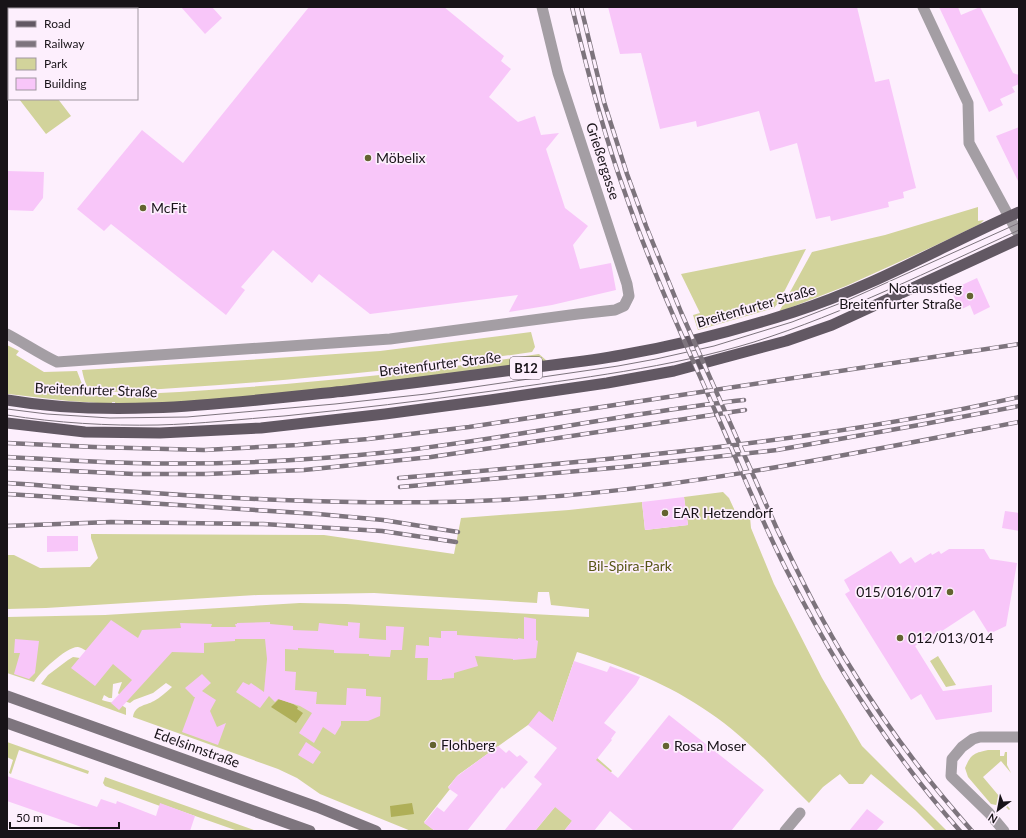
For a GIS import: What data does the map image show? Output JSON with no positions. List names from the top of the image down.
{
  "streets": {
    "main road": ["Breitenfurter Straße", "B12", "Edelsinnstraße"],
    "street": ["Grießergasse"]
  },
  "crossings": [
    ["Grießergasse", "Breitenfurter Straße"]
  ],
  "parks": ["Bil-Spira-Park"],
  "places": [
    "Möbelix",
    "McFit",
    "Notausstieg Breitenfurter Straße",
    "EAR Hetzendorf",
    "015/016/017",
    "012/013/014",
    "Flohberg",
    "Rosa Moser"
  ],
  "legend": [
    "Road",
    "Railway",
    "Park",
    "Building"
  ],
  "scale_bar": "50 m",
  "north": "bottom left"
}
